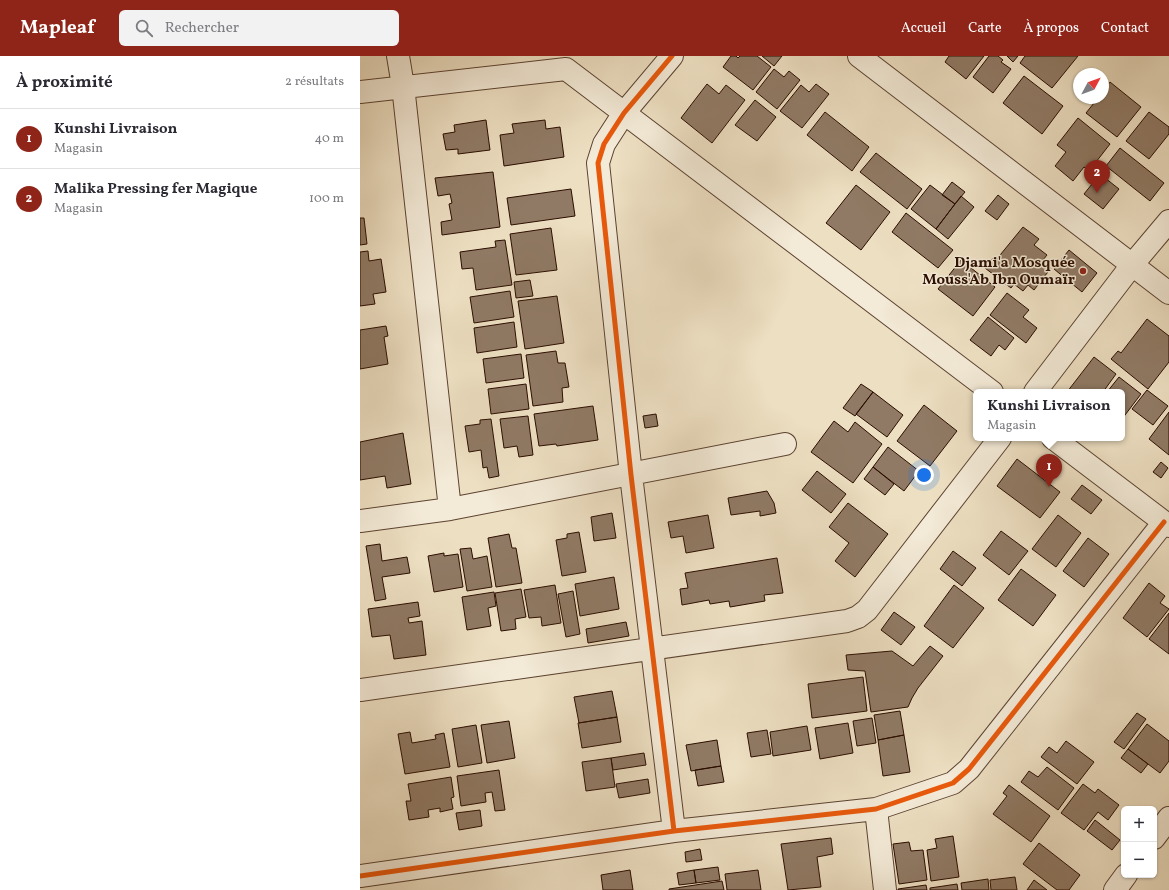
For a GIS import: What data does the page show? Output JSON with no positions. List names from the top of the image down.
{
  "places": ["Djami'a Mosquée Mouss'Ab Ibn Oumaïr"],
  "north": "top right",
  "page": {
    "header": "Mapleaf",
    "search": "Rechercher",
    "nav": [
      "Accueil",
      "Carte",
      "À propos",
      "Contact"
    ],
    "heading": ["À proximité", "2 résultats"],
    "list": [
      {
        "mark": "1",
        "name": "Kunshi Livraison",
        "note": "Magasin",
        "value": "40 m"
      },
      {
        "mark": "2",
        "name": "Malika Pressing fer Magique",
        "note": "Magasin",
        "value": "100 m"
      }
    ],
    "pins": ["2", "1"],
    "popup": ["Kunshi Livraison", "Magasin"],
    "map_buttons": ["+", "−"]
  }
}
